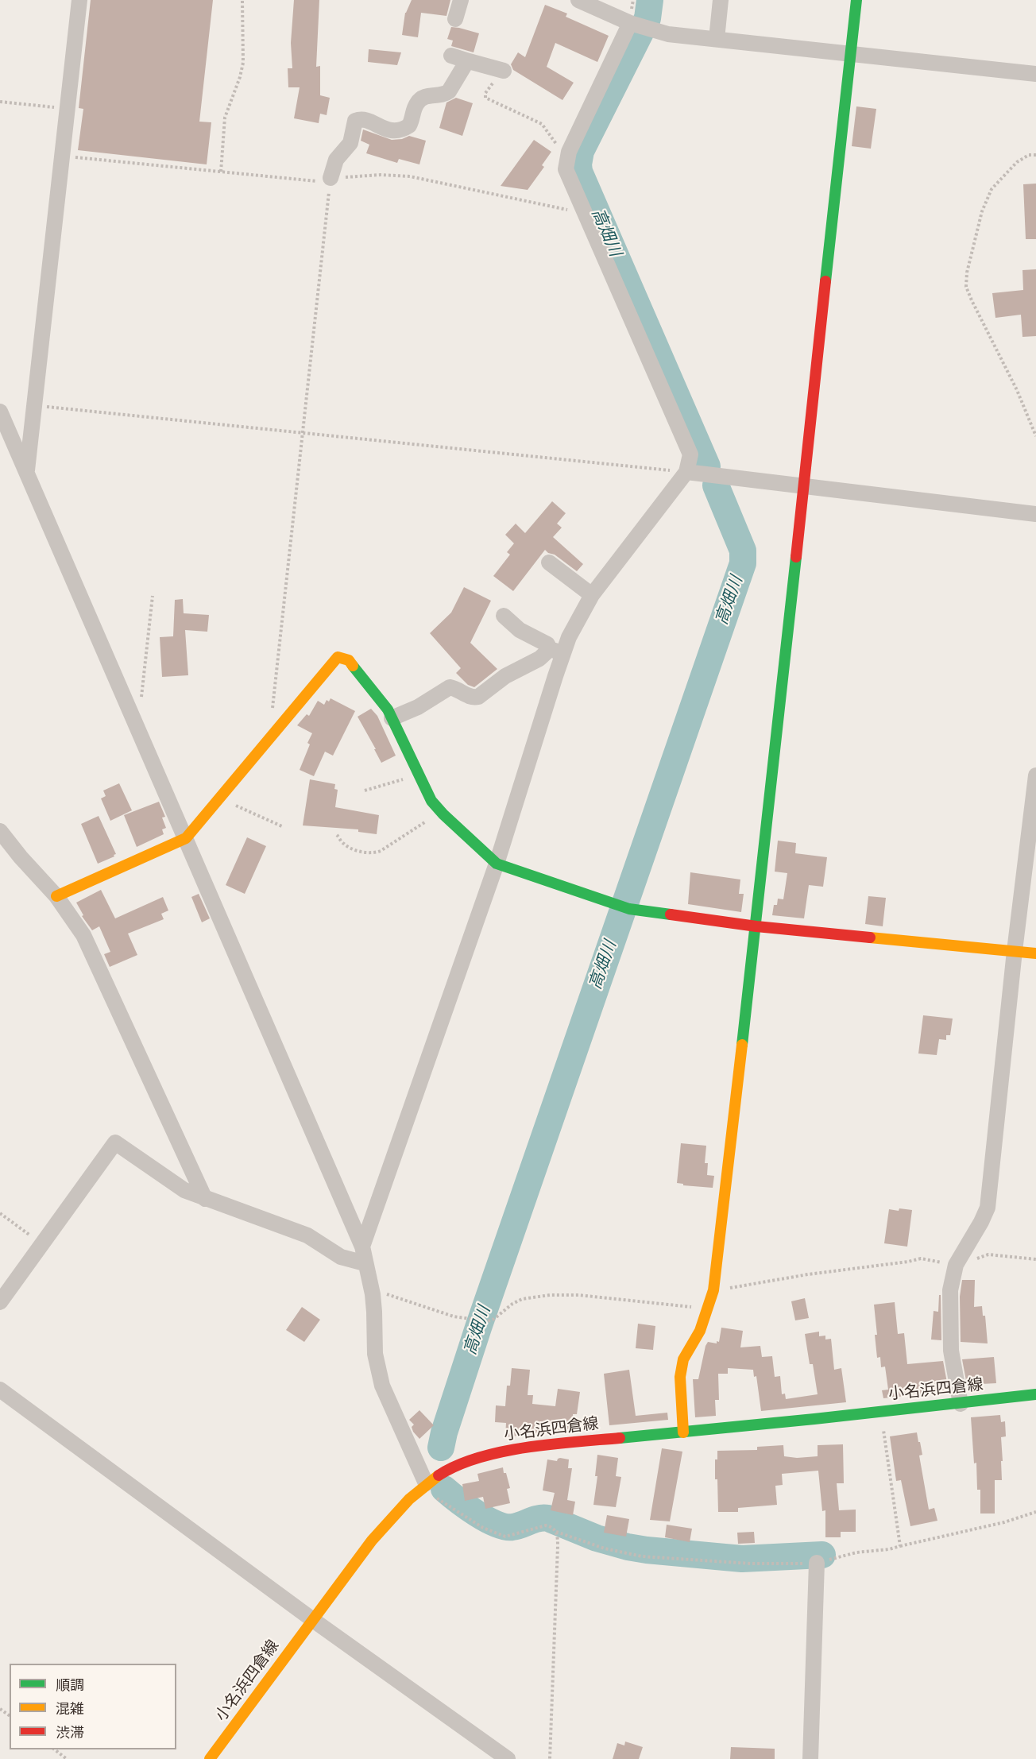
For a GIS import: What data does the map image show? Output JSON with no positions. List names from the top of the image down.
{
  "streets": {
    "street": ["小名浜四倉線"]
  },
  "water": ["高畑川"],
  "legend": ["順調", "混雑", "渋滞"]
}
